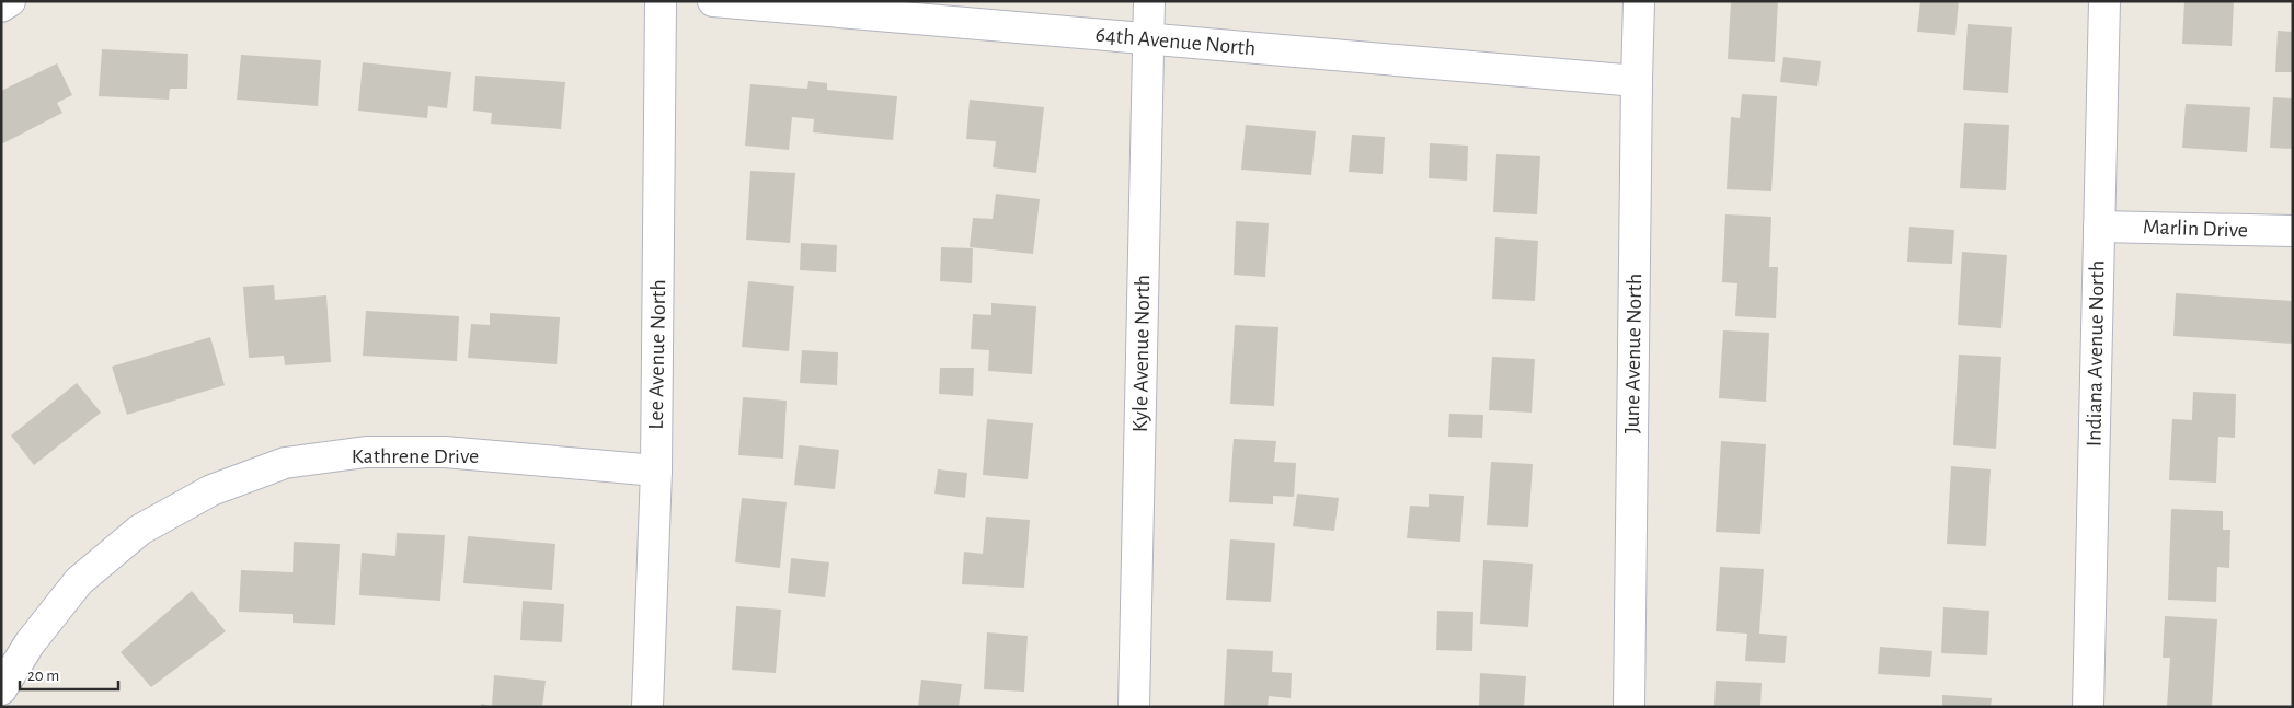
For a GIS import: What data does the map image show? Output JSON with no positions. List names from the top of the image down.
{
  "streets": {
    "street": [
      "64th Avenue North",
      "Marlin Drive",
      "Kyle Avenue North",
      "June Avenue North",
      "Indiana Avenue North",
      "Lee Avenue North",
      "Kathrene Drive"
    ]
  },
  "crossings": [
    ["64th Avenue North", "Kyle Avenue North"],
    ["64th Avenue North", "June Avenue North"],
    ["Marlin Drive", "Indiana Avenue North"],
    ["Lee Avenue North", "Kathrene Drive"]
  ],
  "scale_bar": "20 m"
}
